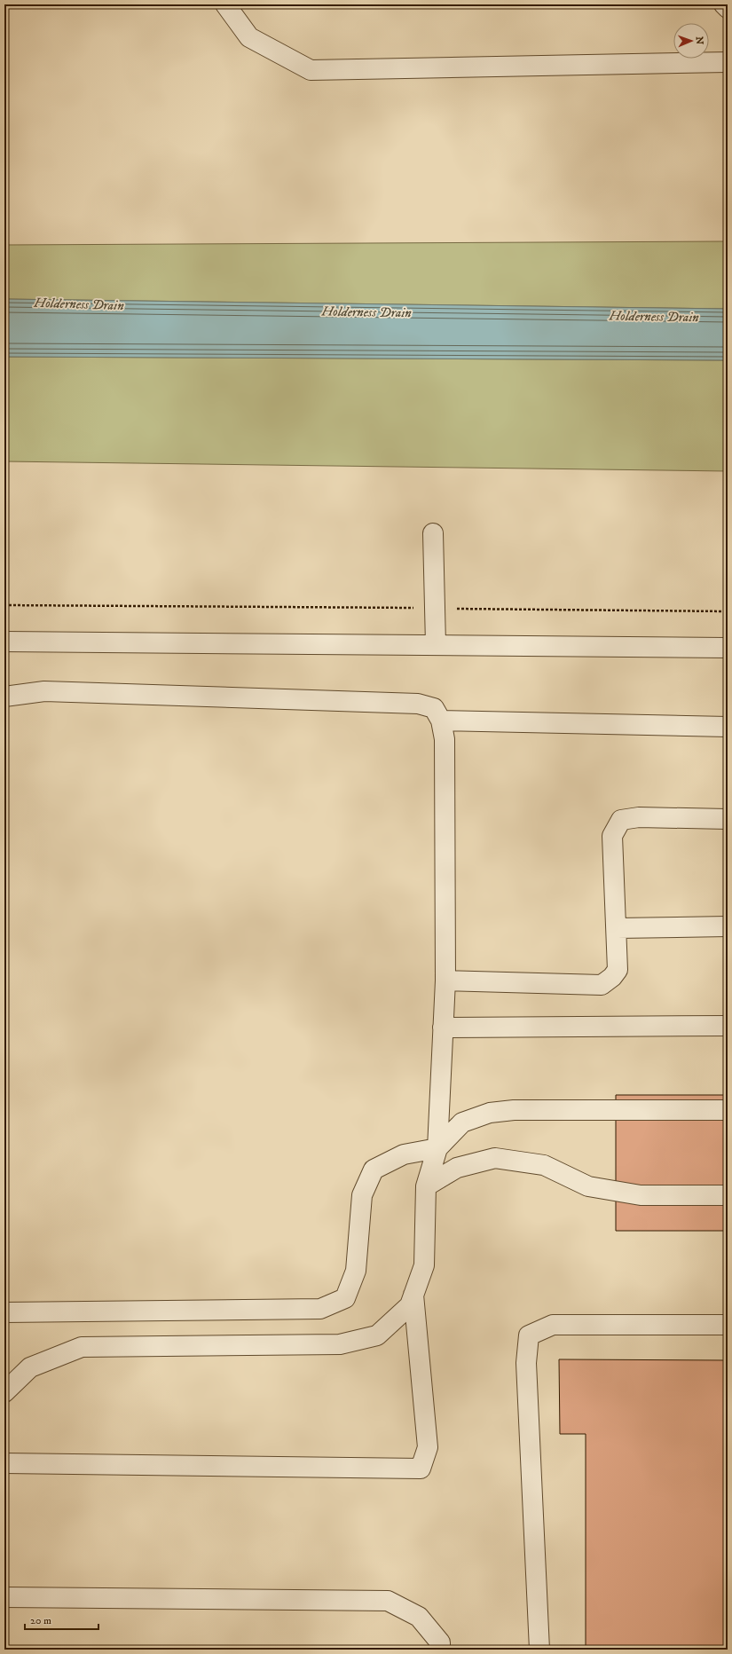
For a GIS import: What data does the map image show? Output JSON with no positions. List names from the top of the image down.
{
  "water": ["Holderness Drain"],
  "scale_bar": "20 m",
  "north": "right"
}
